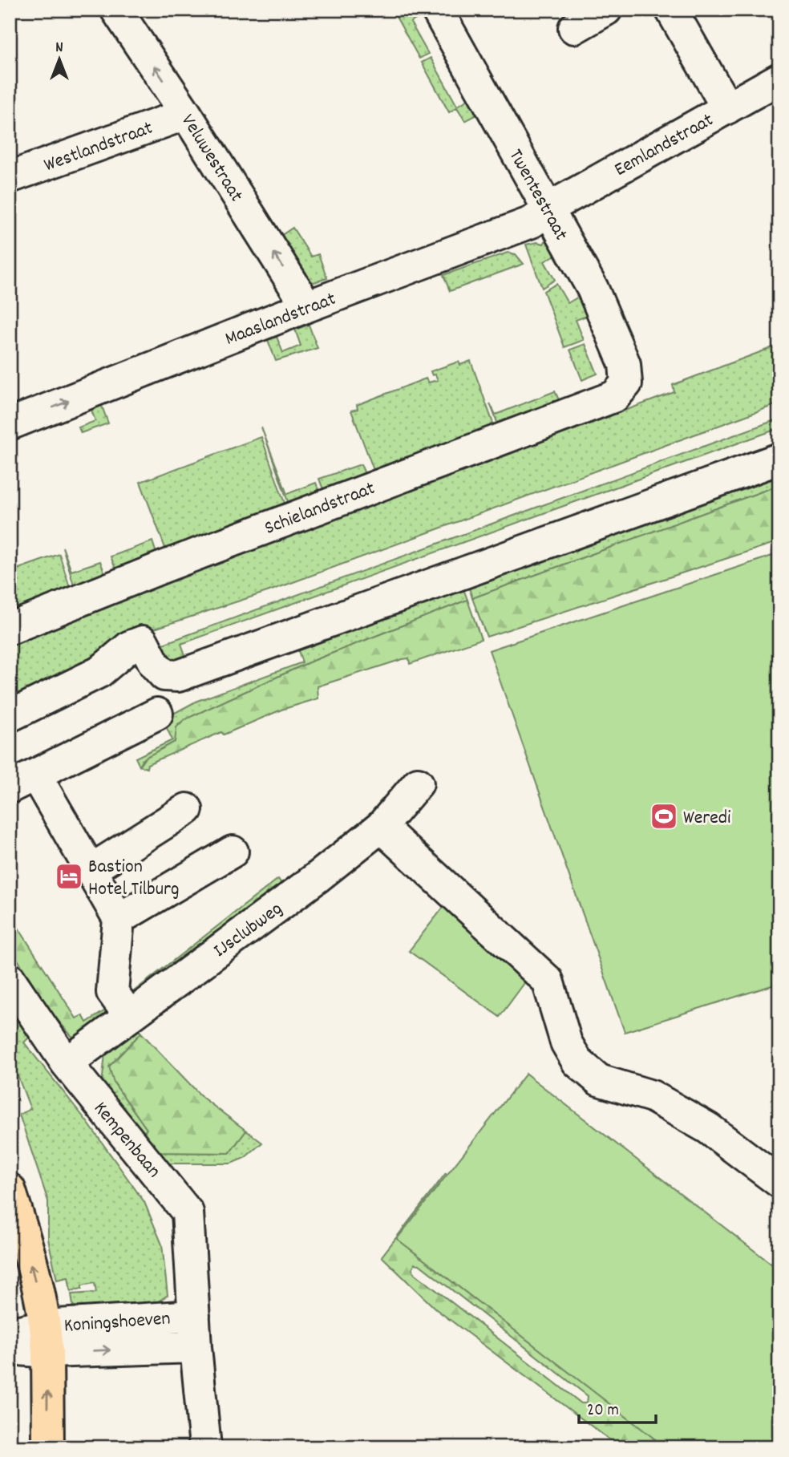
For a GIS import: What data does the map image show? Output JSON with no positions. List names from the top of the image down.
{
  "streets": {
    "street": [
      "Eemlandstraat",
      "Westlandstraat",
      "Veluwestraat",
      "Twentestraat",
      "Maaslandstraat",
      "Schielandstraat",
      "IJsclubweg",
      "Kempenbaan",
      "Koningshoeven"
    ]
  },
  "crossings": [
    ["Eemlandstraat", "Twentestraat"],
    ["Eemlandstraat", "Maaslandstraat"],
    ["Westlandstraat", "Veluwestraat"],
    ["Veluwestraat", "Maaslandstraat"],
    ["Twentestraat", "Maaslandstraat"],
    ["Twentestraat", "Schielandstraat"],
    ["IJsclubweg", "Kempenbaan"],
    ["Kempenbaan", "Koningshoeven"]
  ],
  "one_way": ["Veluwestraat", "Maaslandstraat"],
  "places": {
    "sports": ["Weredi"],
    "hotel": ["Bastion Hotel Tilburg"]
  },
  "scale_bar": "20 m",
  "north": "top"
}
